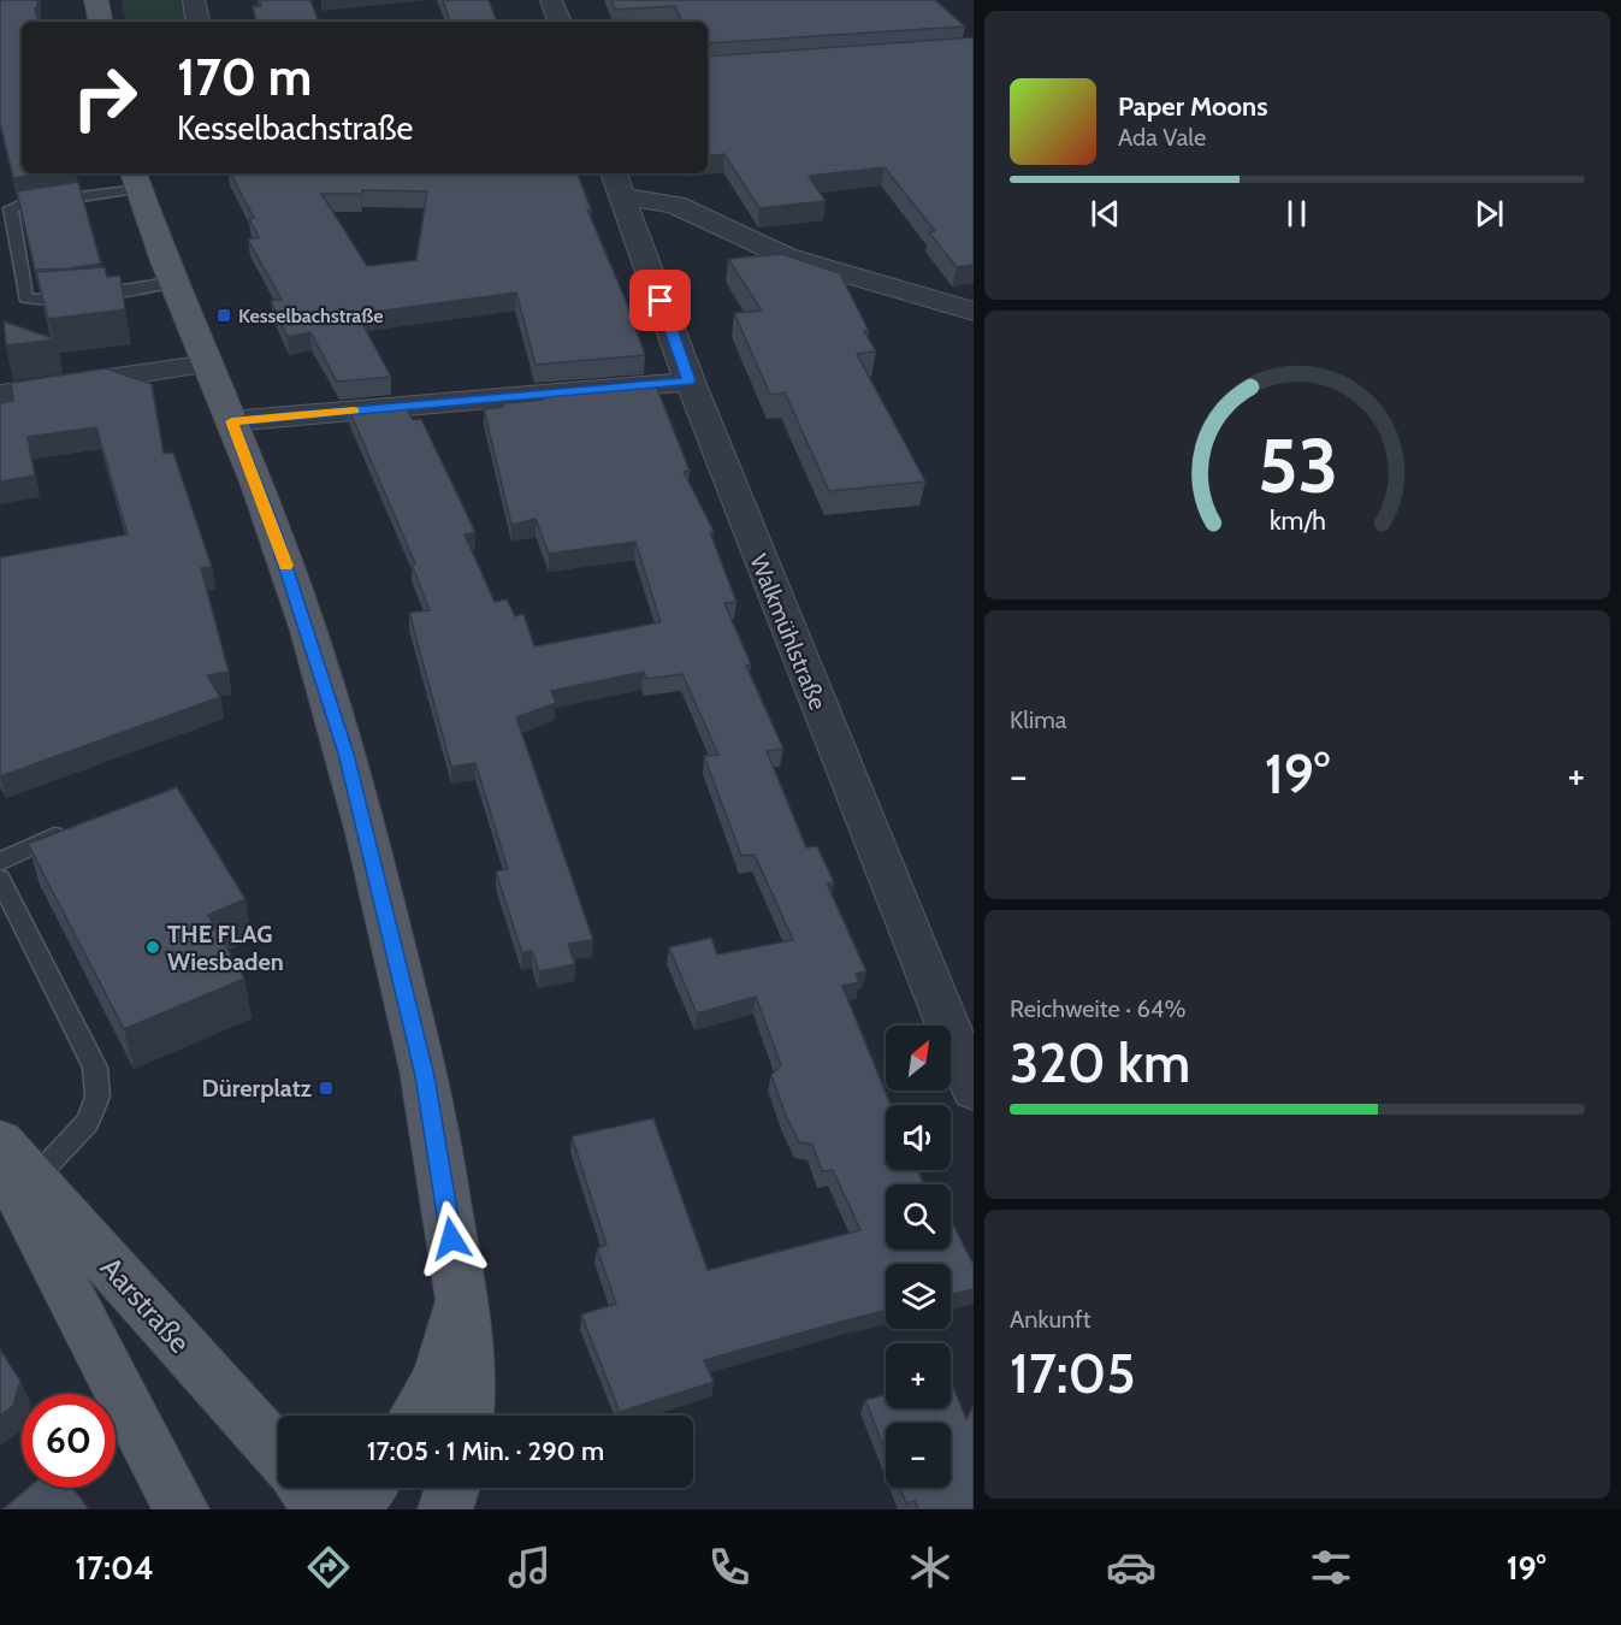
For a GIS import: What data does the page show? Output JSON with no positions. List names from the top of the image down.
{
  "streets": {
    "main road": ["Aarstraße"],
    "street": ["Walkmühlstraße"]
  },
  "places": {
    "transit": ["Kesselbachstraße", "Dürerplatz"],
    "other": ["THE FLAG Wiesbaden"]
  },
  "north": "top right",
  "page": {
    "turn": ["170 m", "Kesselbachstraße"],
    "song": ["Paper Moons", "Ada Vale"],
    "tile": [
      "Klima",
      ["Reichweite · 64%", "320 km"],
      ["Ankunft", "17:05"]
    ],
    "heat": ["−", "19°", "+"],
    "map_buttons": ["+", "−"],
    "limit": "60",
    "trip": "17:05 · 1 Min. · 290 m",
    "tabs": ["17:04", "19°"],
    "gauge": ["53", "km/h"]
  }
}
